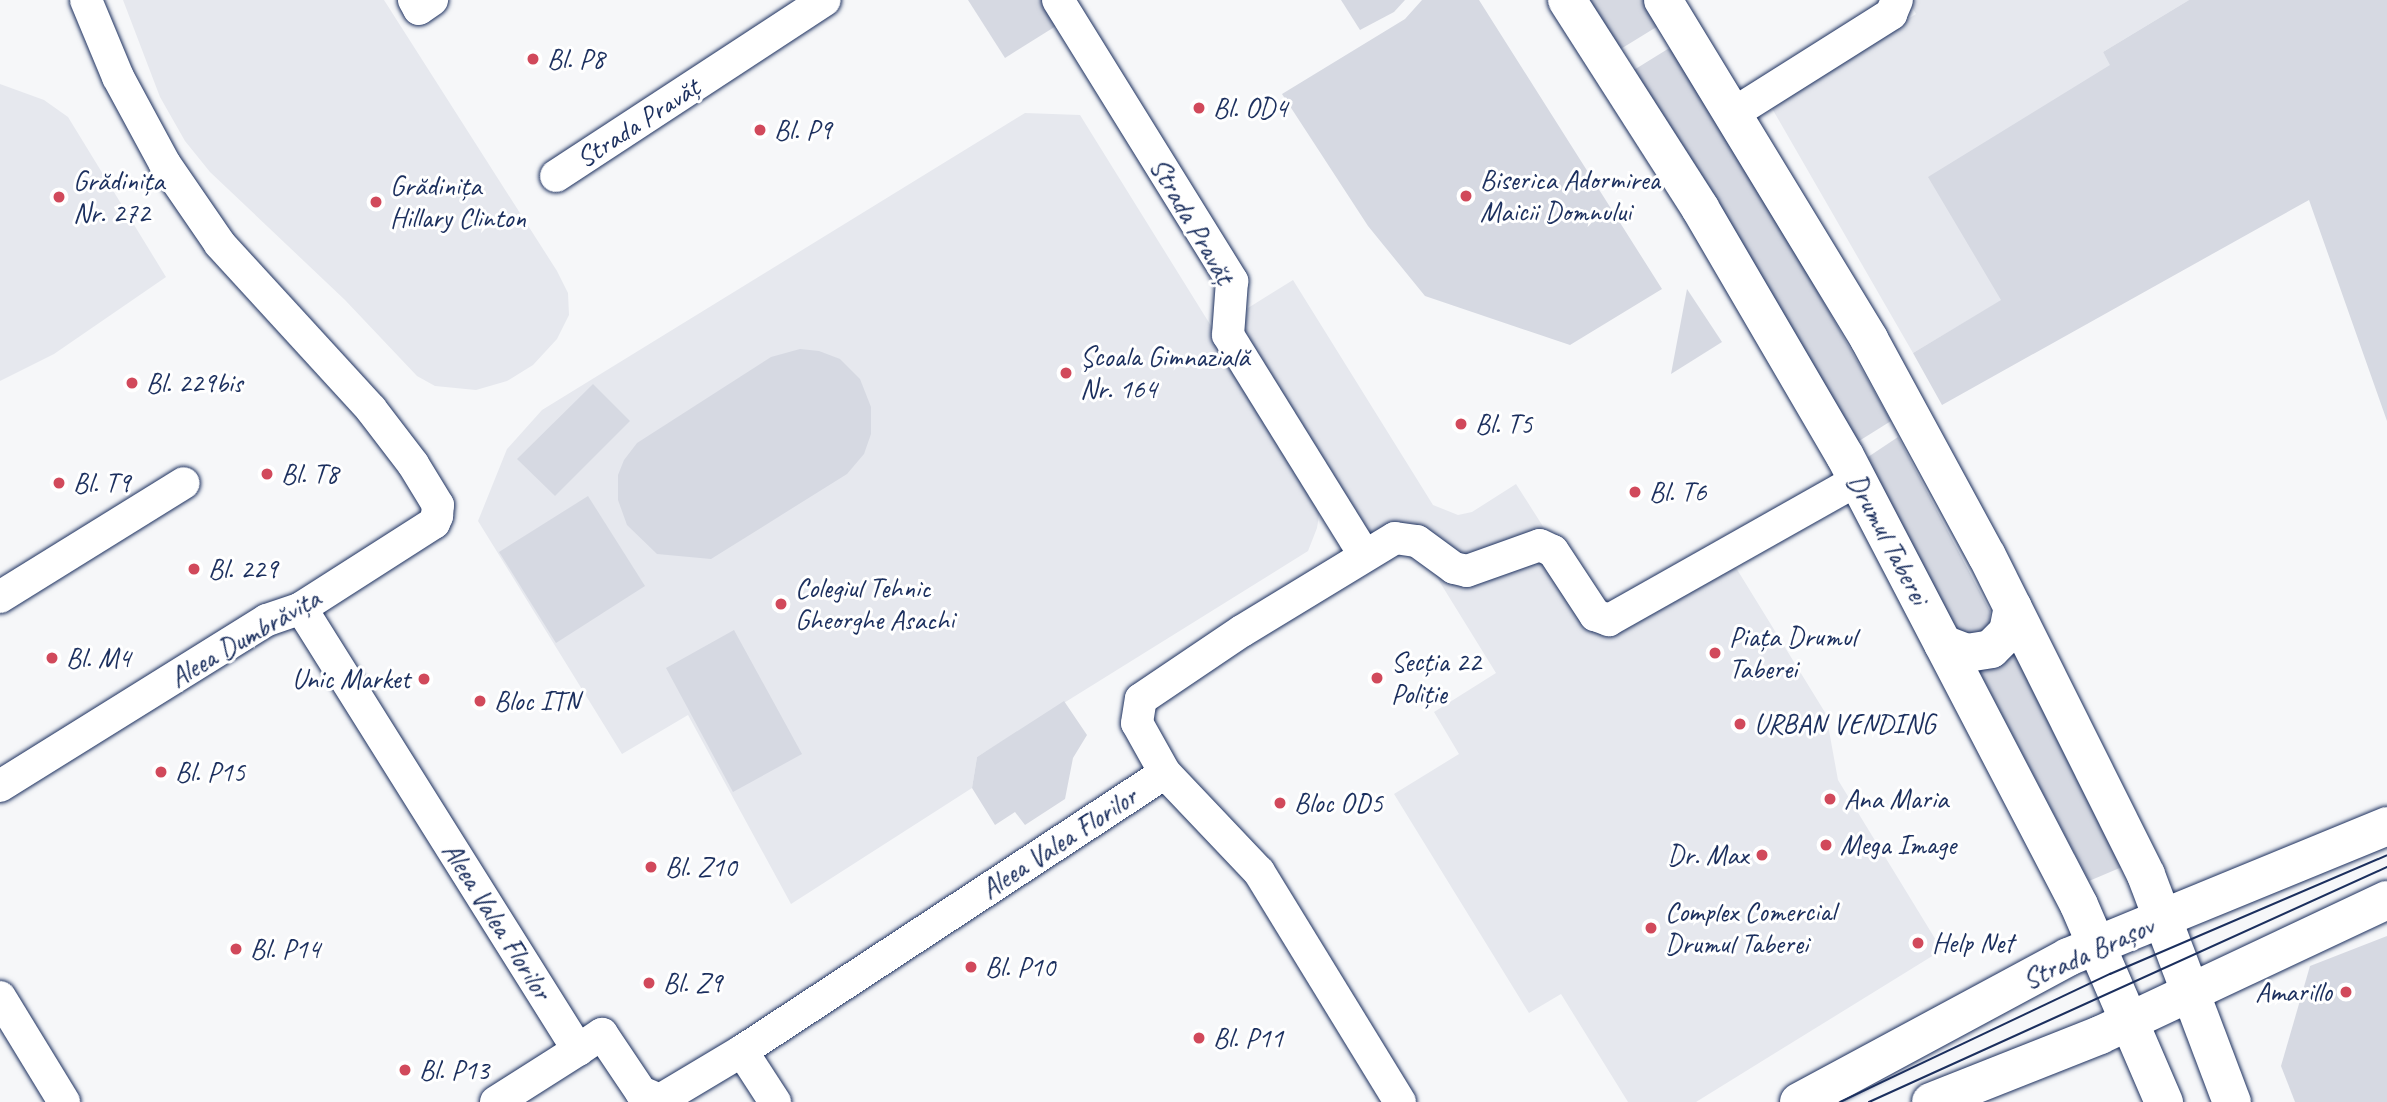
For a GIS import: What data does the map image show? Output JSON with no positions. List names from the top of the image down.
{
  "streets": {
    "main road": ["Drumul Taberei", "Strada Brașov"],
    "street": ["Strada Pravăț", "Aleea Dumbrăvița", "Aleea Valea Florilor"]
  },
  "crossings": [
    ["Strada Pravăț", "Aleea Valea Florilor"],
    ["Drumul Taberei", "Aleea Valea Florilor"],
    ["Drumul Taberei", "Strada Brașov"],
    ["Aleea Dumbrăvița", "Aleea Valea Florilor"]
  ],
  "places": [
    "Bl. P8",
    "Bl. OD4",
    "Bl. P9",
    "Biserica Adormirea Maicii Domnului",
    "Grădinița Nr. 272",
    "Grădinița Hillary Clinton",
    "Școala Gimnazială Nr. 164",
    "Bl. 229bis",
    "Bl. T5",
    "Bl. T8",
    "Bl. T9",
    "Bl. T6",
    "Bl. 229",
    "Colegiul Tehnic Gheorghe Asachi",
    "Piața Drumul Taberei",
    "Bl. M4",
    "Secția 22 Poliție",
    "Unic Market",
    "Bloc ITN",
    "URBAN VENDING",
    "Bl. P15",
    "Ana Maria",
    "Bloc OD5",
    "Mega Image",
    "Dr. Max",
    "Bl. Z10",
    "Complex Comercial Drumul Taberei",
    "Help Net",
    "Bl. P14",
    "Bl. P10",
    "Bl. Z9",
    "Amarillo",
    "Bl. P11",
    "Bl. P13"
  ]
}
